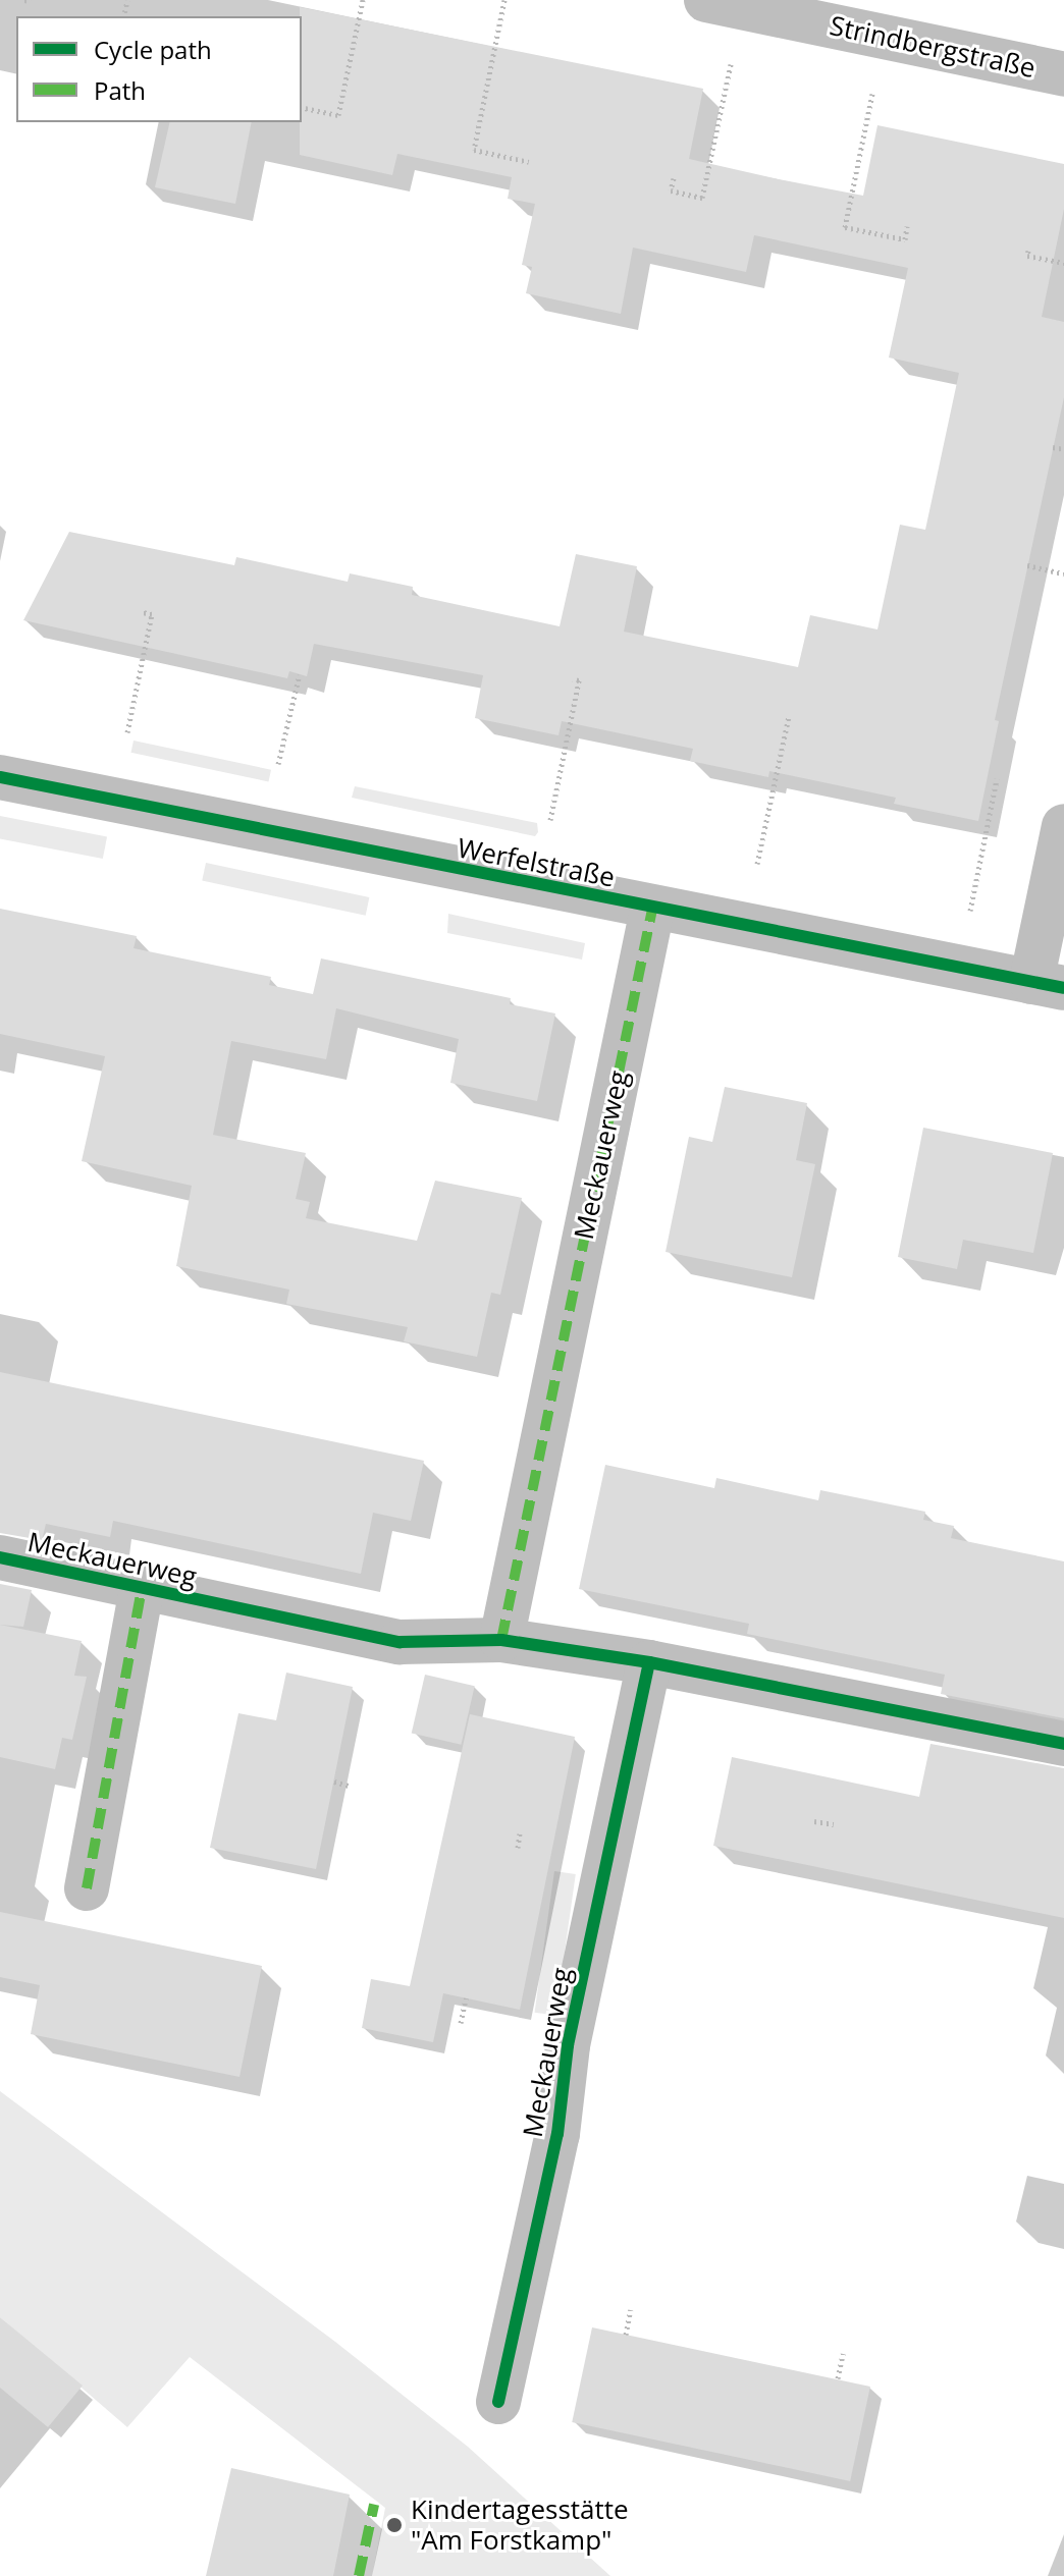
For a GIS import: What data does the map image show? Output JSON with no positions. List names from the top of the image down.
{
  "streets": {
    "street": ["Strindbergstraße", "Werfelstraße", "Meckauerweg"]
  },
  "crossings": [
    ["Werfelstraße", "Meckauerweg"]
  ],
  "places": ["Kindertagesstätte \"Am Forstkamp\""],
  "legend": ["Cycle path", "Path"]
}
